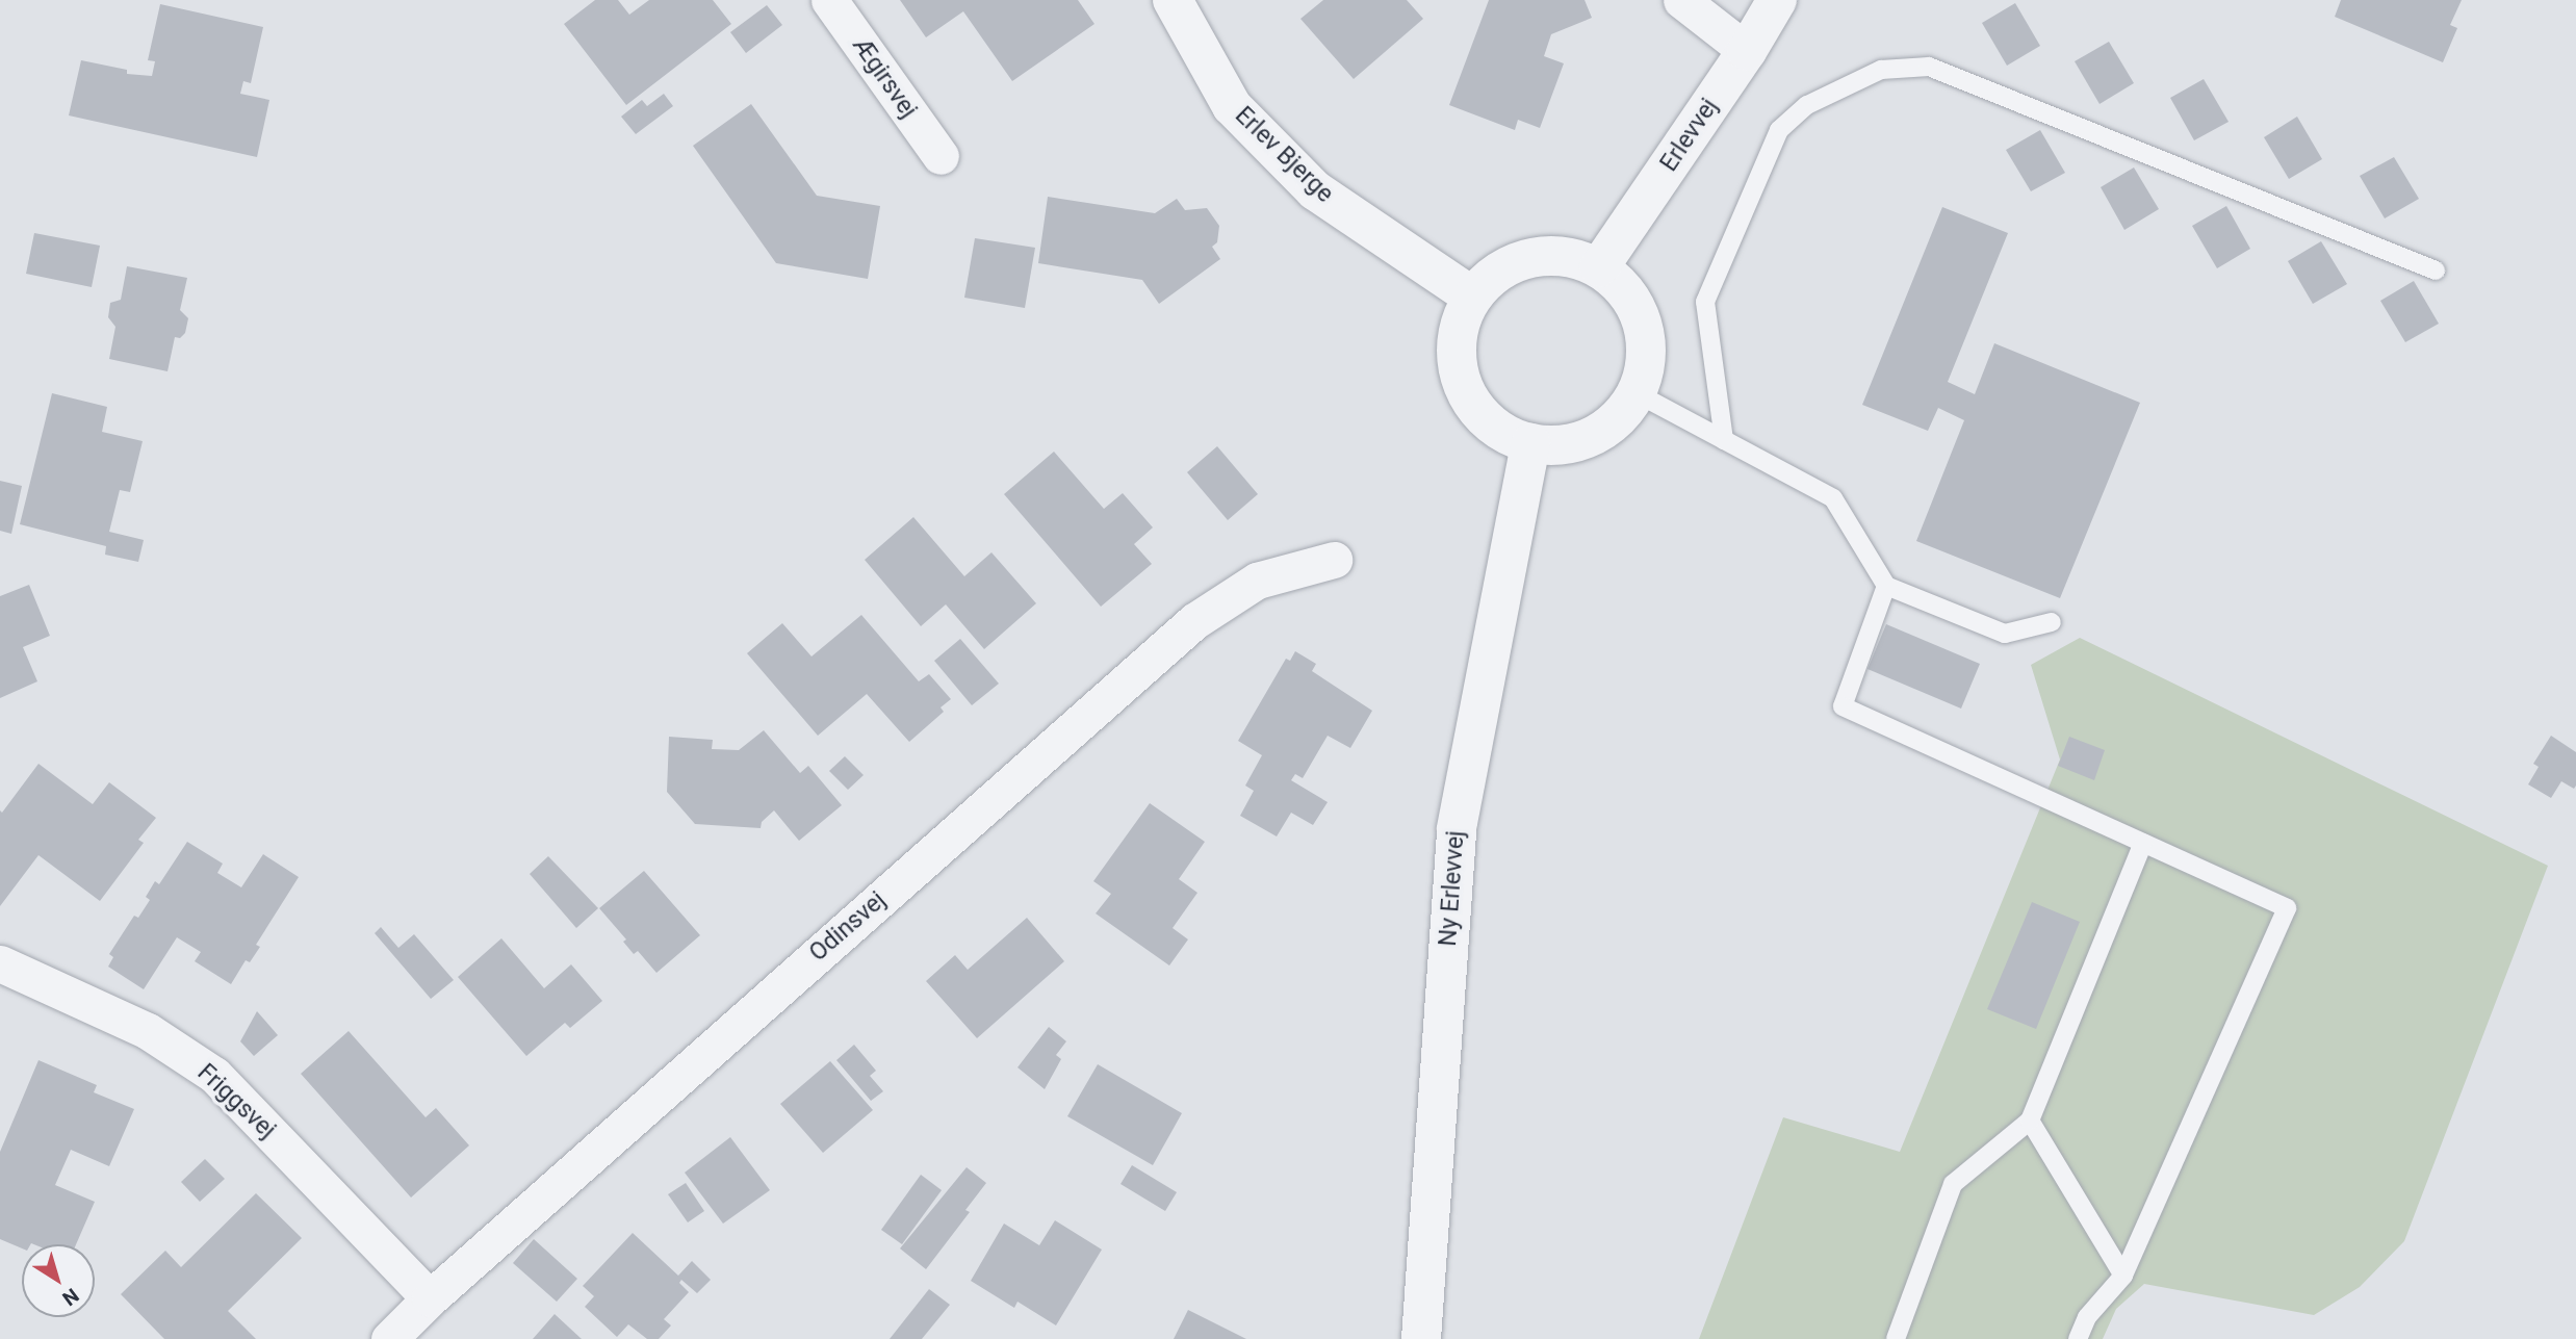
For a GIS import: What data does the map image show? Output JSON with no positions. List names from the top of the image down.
{
  "streets": {
    "street": [
      "Ægirsvej",
      "Erlevvej",
      "Erlev Bjerge",
      "Ny Erlevvej",
      "Odinsvej",
      "Friggsvej"
    ]
  },
  "crossings": [
    ["Erlevvej", "Erlev Bjerge"],
    ["Erlevvej", "Ny Erlevvej"],
    ["Erlev Bjerge", "Ny Erlevvej"],
    ["Odinsvej", "Friggsvej"]
  ],
  "north": "bottom right"
}
